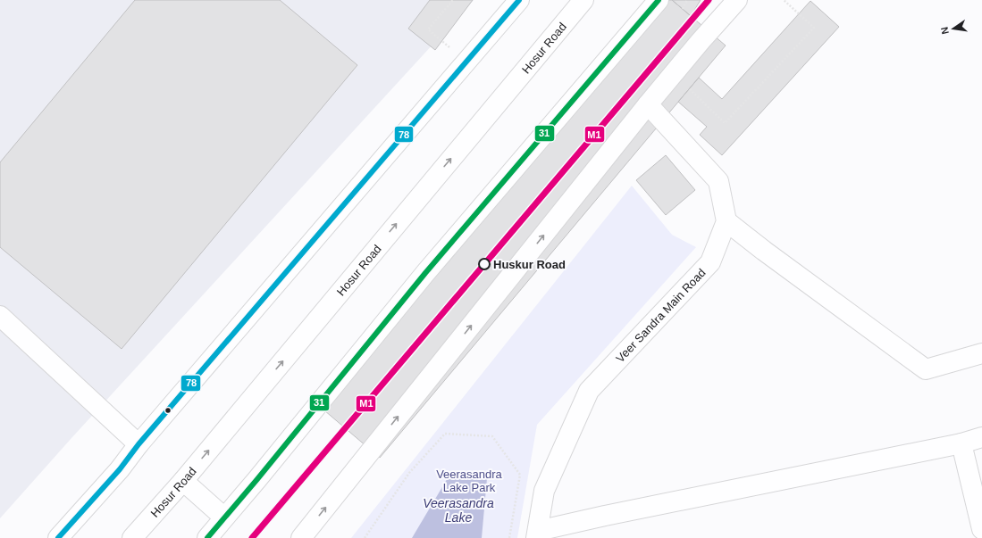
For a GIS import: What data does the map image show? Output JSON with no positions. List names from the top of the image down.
{
  "streets": {
    "main road": ["Hosur Road", "Veer Sandra Main Road"]
  },
  "water": ["Veerasandra Lake"],
  "parks": ["Veerasandra Lake Park"],
  "places": ["Huskur Road"],
  "lines": ["transit line M1", "transit line 31", "transit line 78"],
  "north": "left"
}
